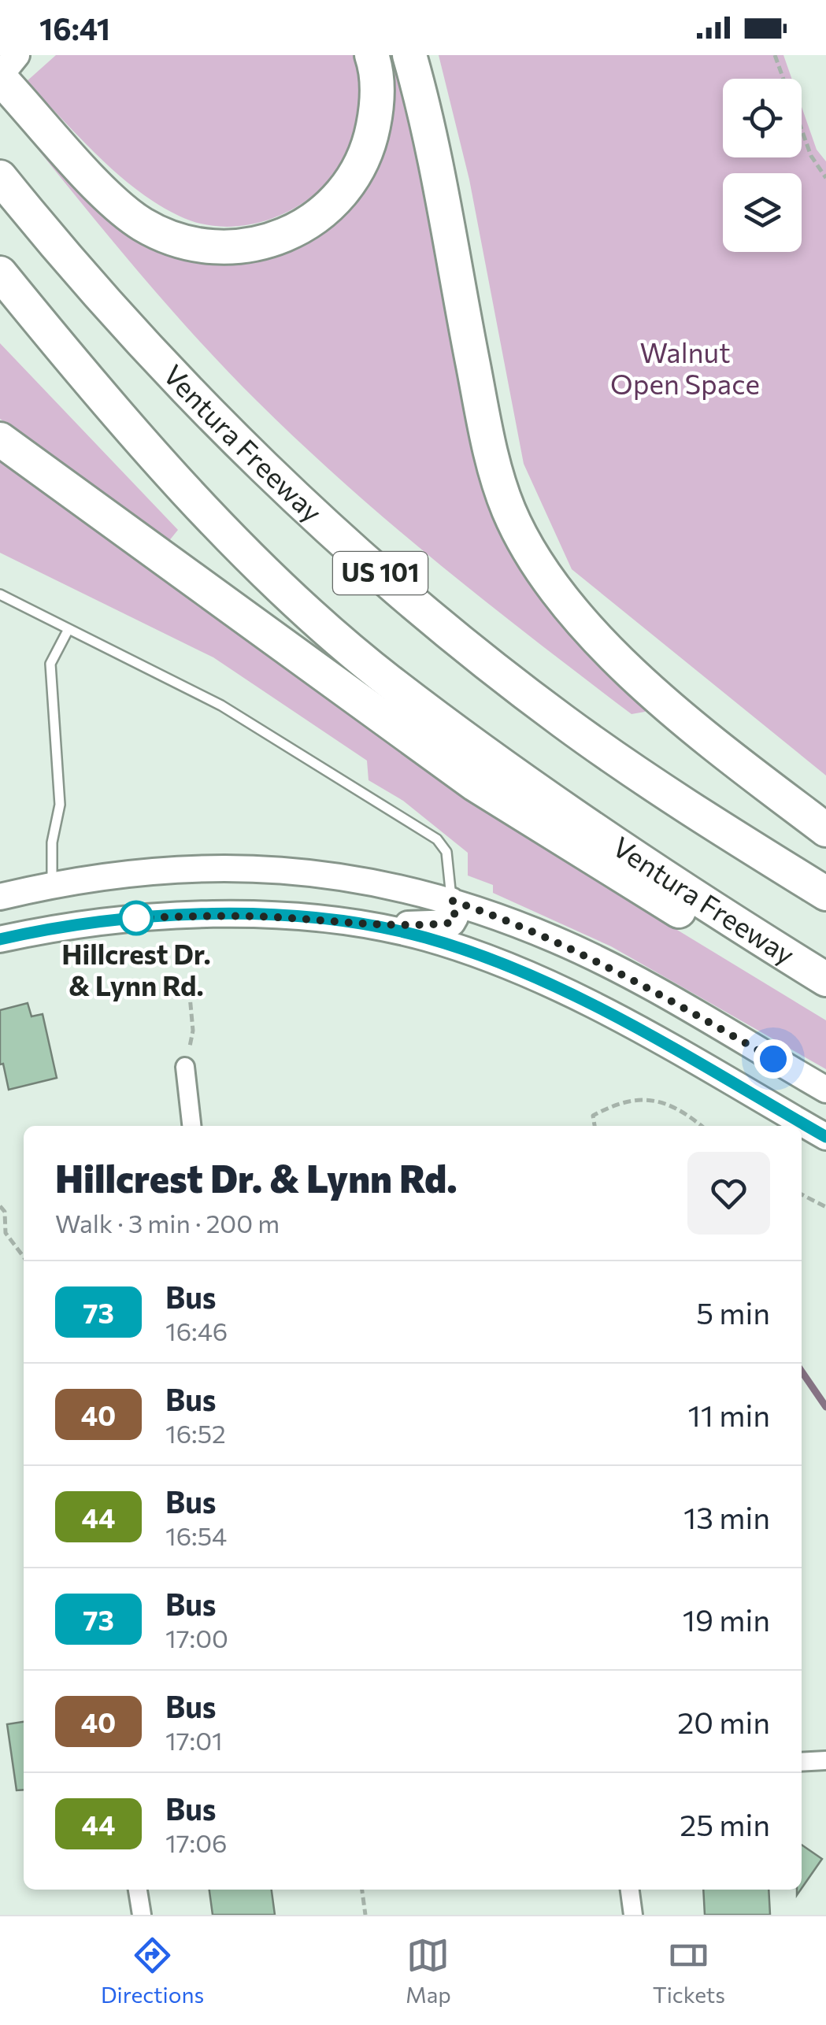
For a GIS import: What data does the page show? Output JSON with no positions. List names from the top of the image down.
{
  "streets": {
    "highway": ["Ventura Freeway", "US 101"]
  },
  "parks": ["Walnut Open Space"],
  "places": ["Hillcrest Dr. & Lynn Rd."],
  "lines": ["bus line 73"],
  "page": {
    "status": "16:41",
    "heading": ["Hillcrest Dr. & Lynn Rd.", "Walk · 3 min · 200 m"],
    "list": [
      {
        "mark": "73",
        "name": "Bus",
        "note": "16:46",
        "value": "5 min"
      },
      {
        "mark": "40",
        "name": "Bus",
        "note": "16:52",
        "value": "11 min"
      },
      {
        "mark": "44",
        "name": "Bus",
        "note": "16:54",
        "value": "13 min"
      },
      {
        "mark": "73",
        "name": "Bus",
        "note": "17:00",
        "value": "19 min"
      },
      {
        "mark": "40",
        "name": "Bus",
        "note": "17:01",
        "value": "20 min"
      },
      {
        "mark": "44",
        "name": "Bus",
        "note": "17:06",
        "value": "25 min"
      }
    ],
    "tabs": ["Directions", "Map", "Tickets"]
  }
}
